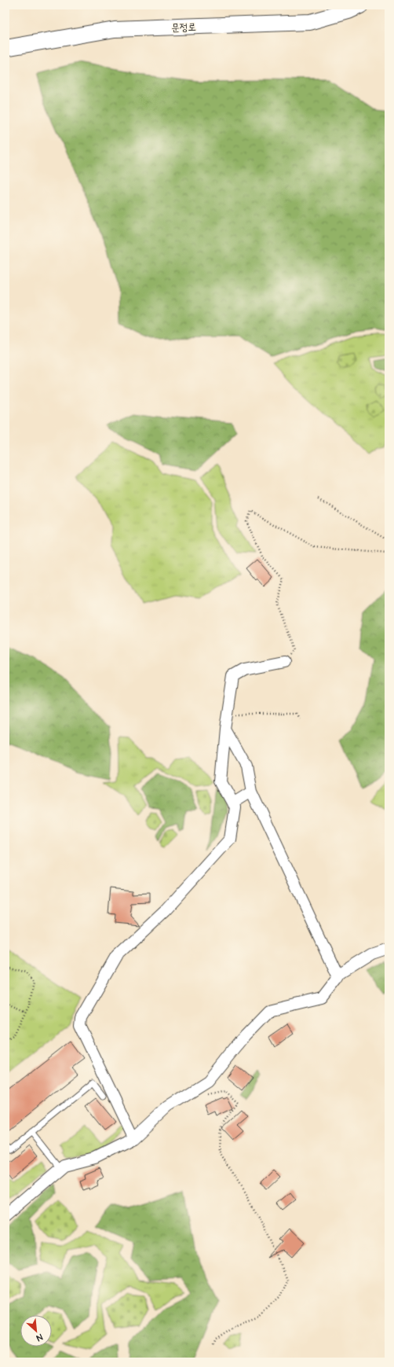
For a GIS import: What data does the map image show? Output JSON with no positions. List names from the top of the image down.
{
  "streets": {
    "main road": ["문정로"]
  },
  "north": "bottom right"
}
